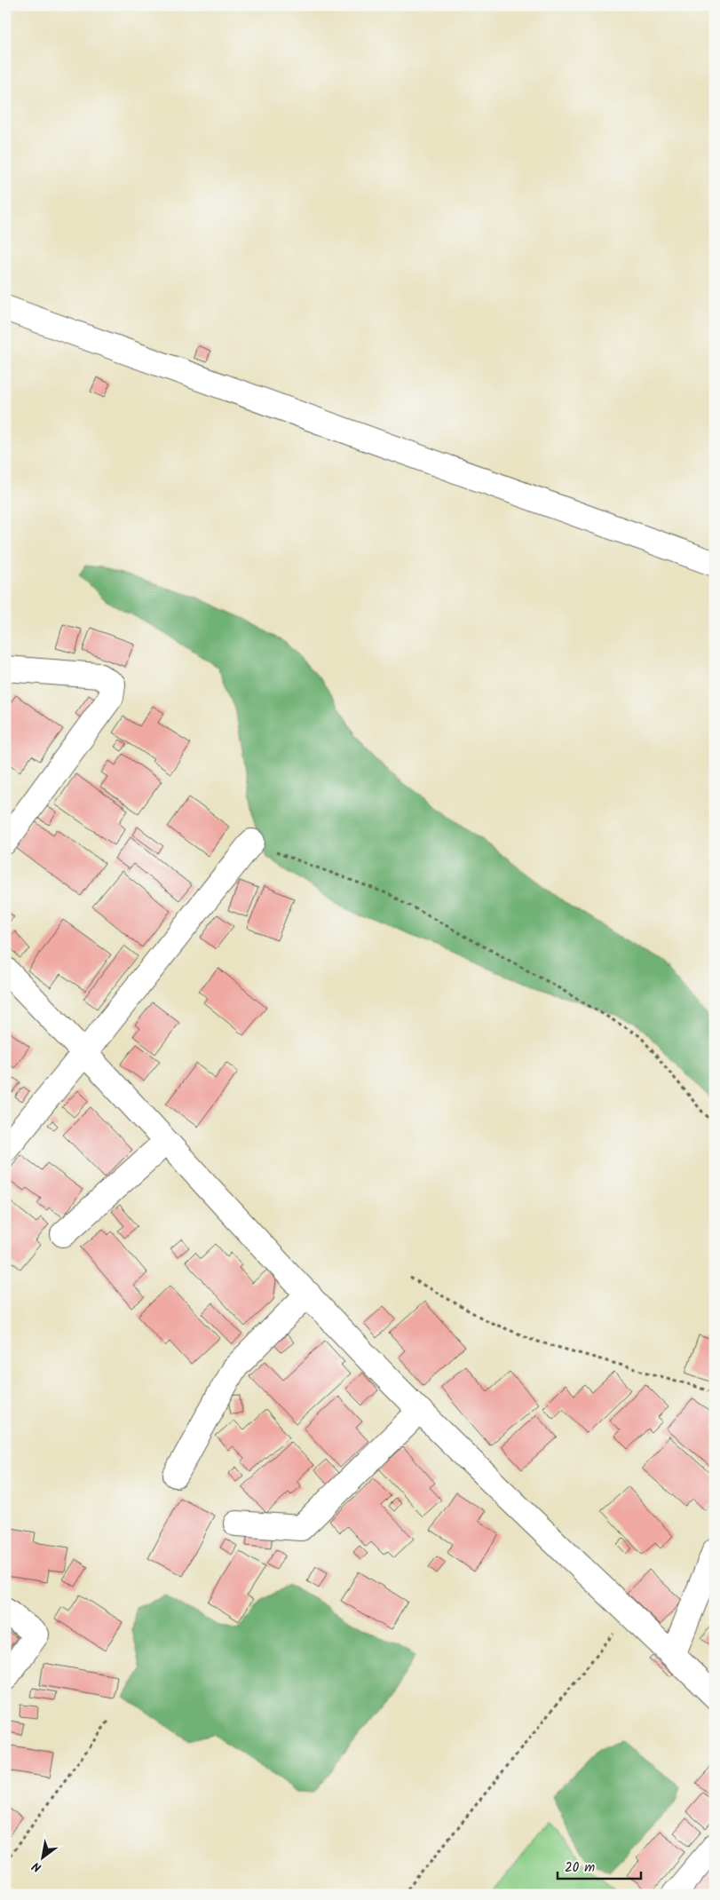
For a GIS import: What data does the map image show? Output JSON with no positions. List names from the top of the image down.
{
  "scale_bar": "20 m",
  "north": "bottom left"
}
